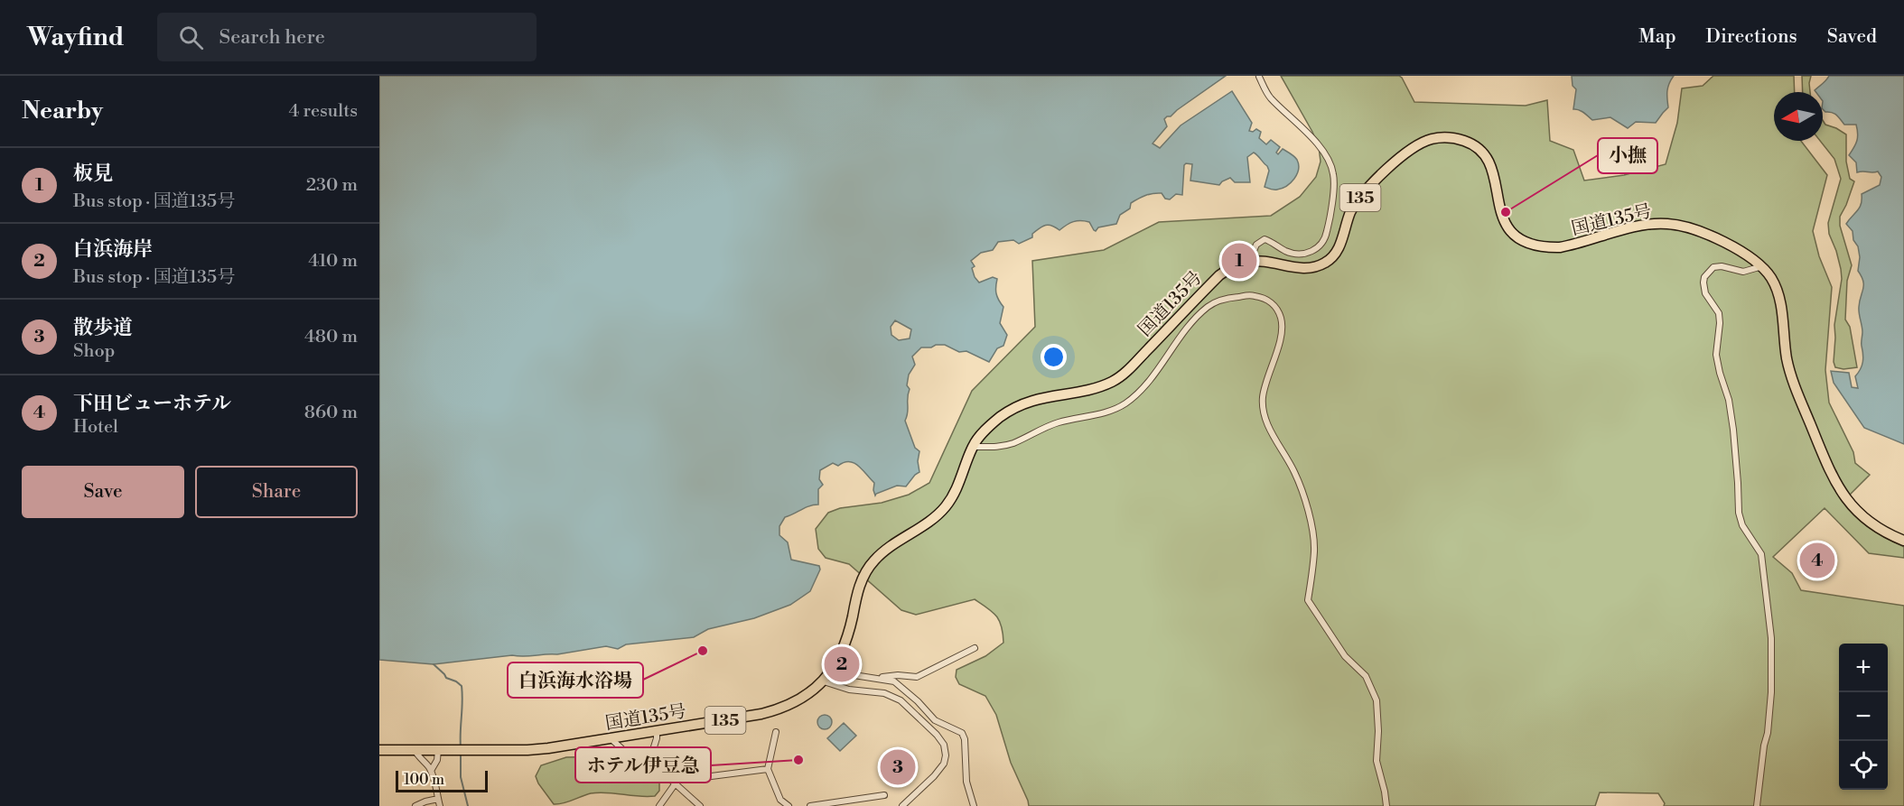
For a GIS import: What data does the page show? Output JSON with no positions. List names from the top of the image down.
{
  "streets": {
    "highway": ["135", "国道135号"]
  },
  "places": ["小撫", "白浜海水浴場", "ホテル伊豆急"],
  "scale_bar": "100 m",
  "north": "left",
  "page": {
    "header": "Wayfind",
    "search": "Search here",
    "nav": ["Map", "Directions", "Saved"],
    "heading": ["Nearby", "4 results"],
    "list": [
      {
        "mark": "1",
        "name": "板見",
        "note": "Bus stop · 国道135号",
        "value": "230 m"
      },
      {
        "mark": "2",
        "name": "白浜海岸",
        "note": "Bus stop · 国道135号",
        "value": "410 m"
      },
      {
        "mark": "3",
        "name": "散歩道",
        "note": "Shop",
        "value": "480 m"
      },
      {
        "mark": "4",
        "name": "下田ビューホテル",
        "note": "Hotel",
        "value": "860 m"
      }
    ],
    "pins": [
      "1",
      "4",
      "2",
      "3"
    ],
    "buttons": ["Save", "Share"],
    "map_buttons": ["+", "−"],
    "scale": "100 m"
  }
}
